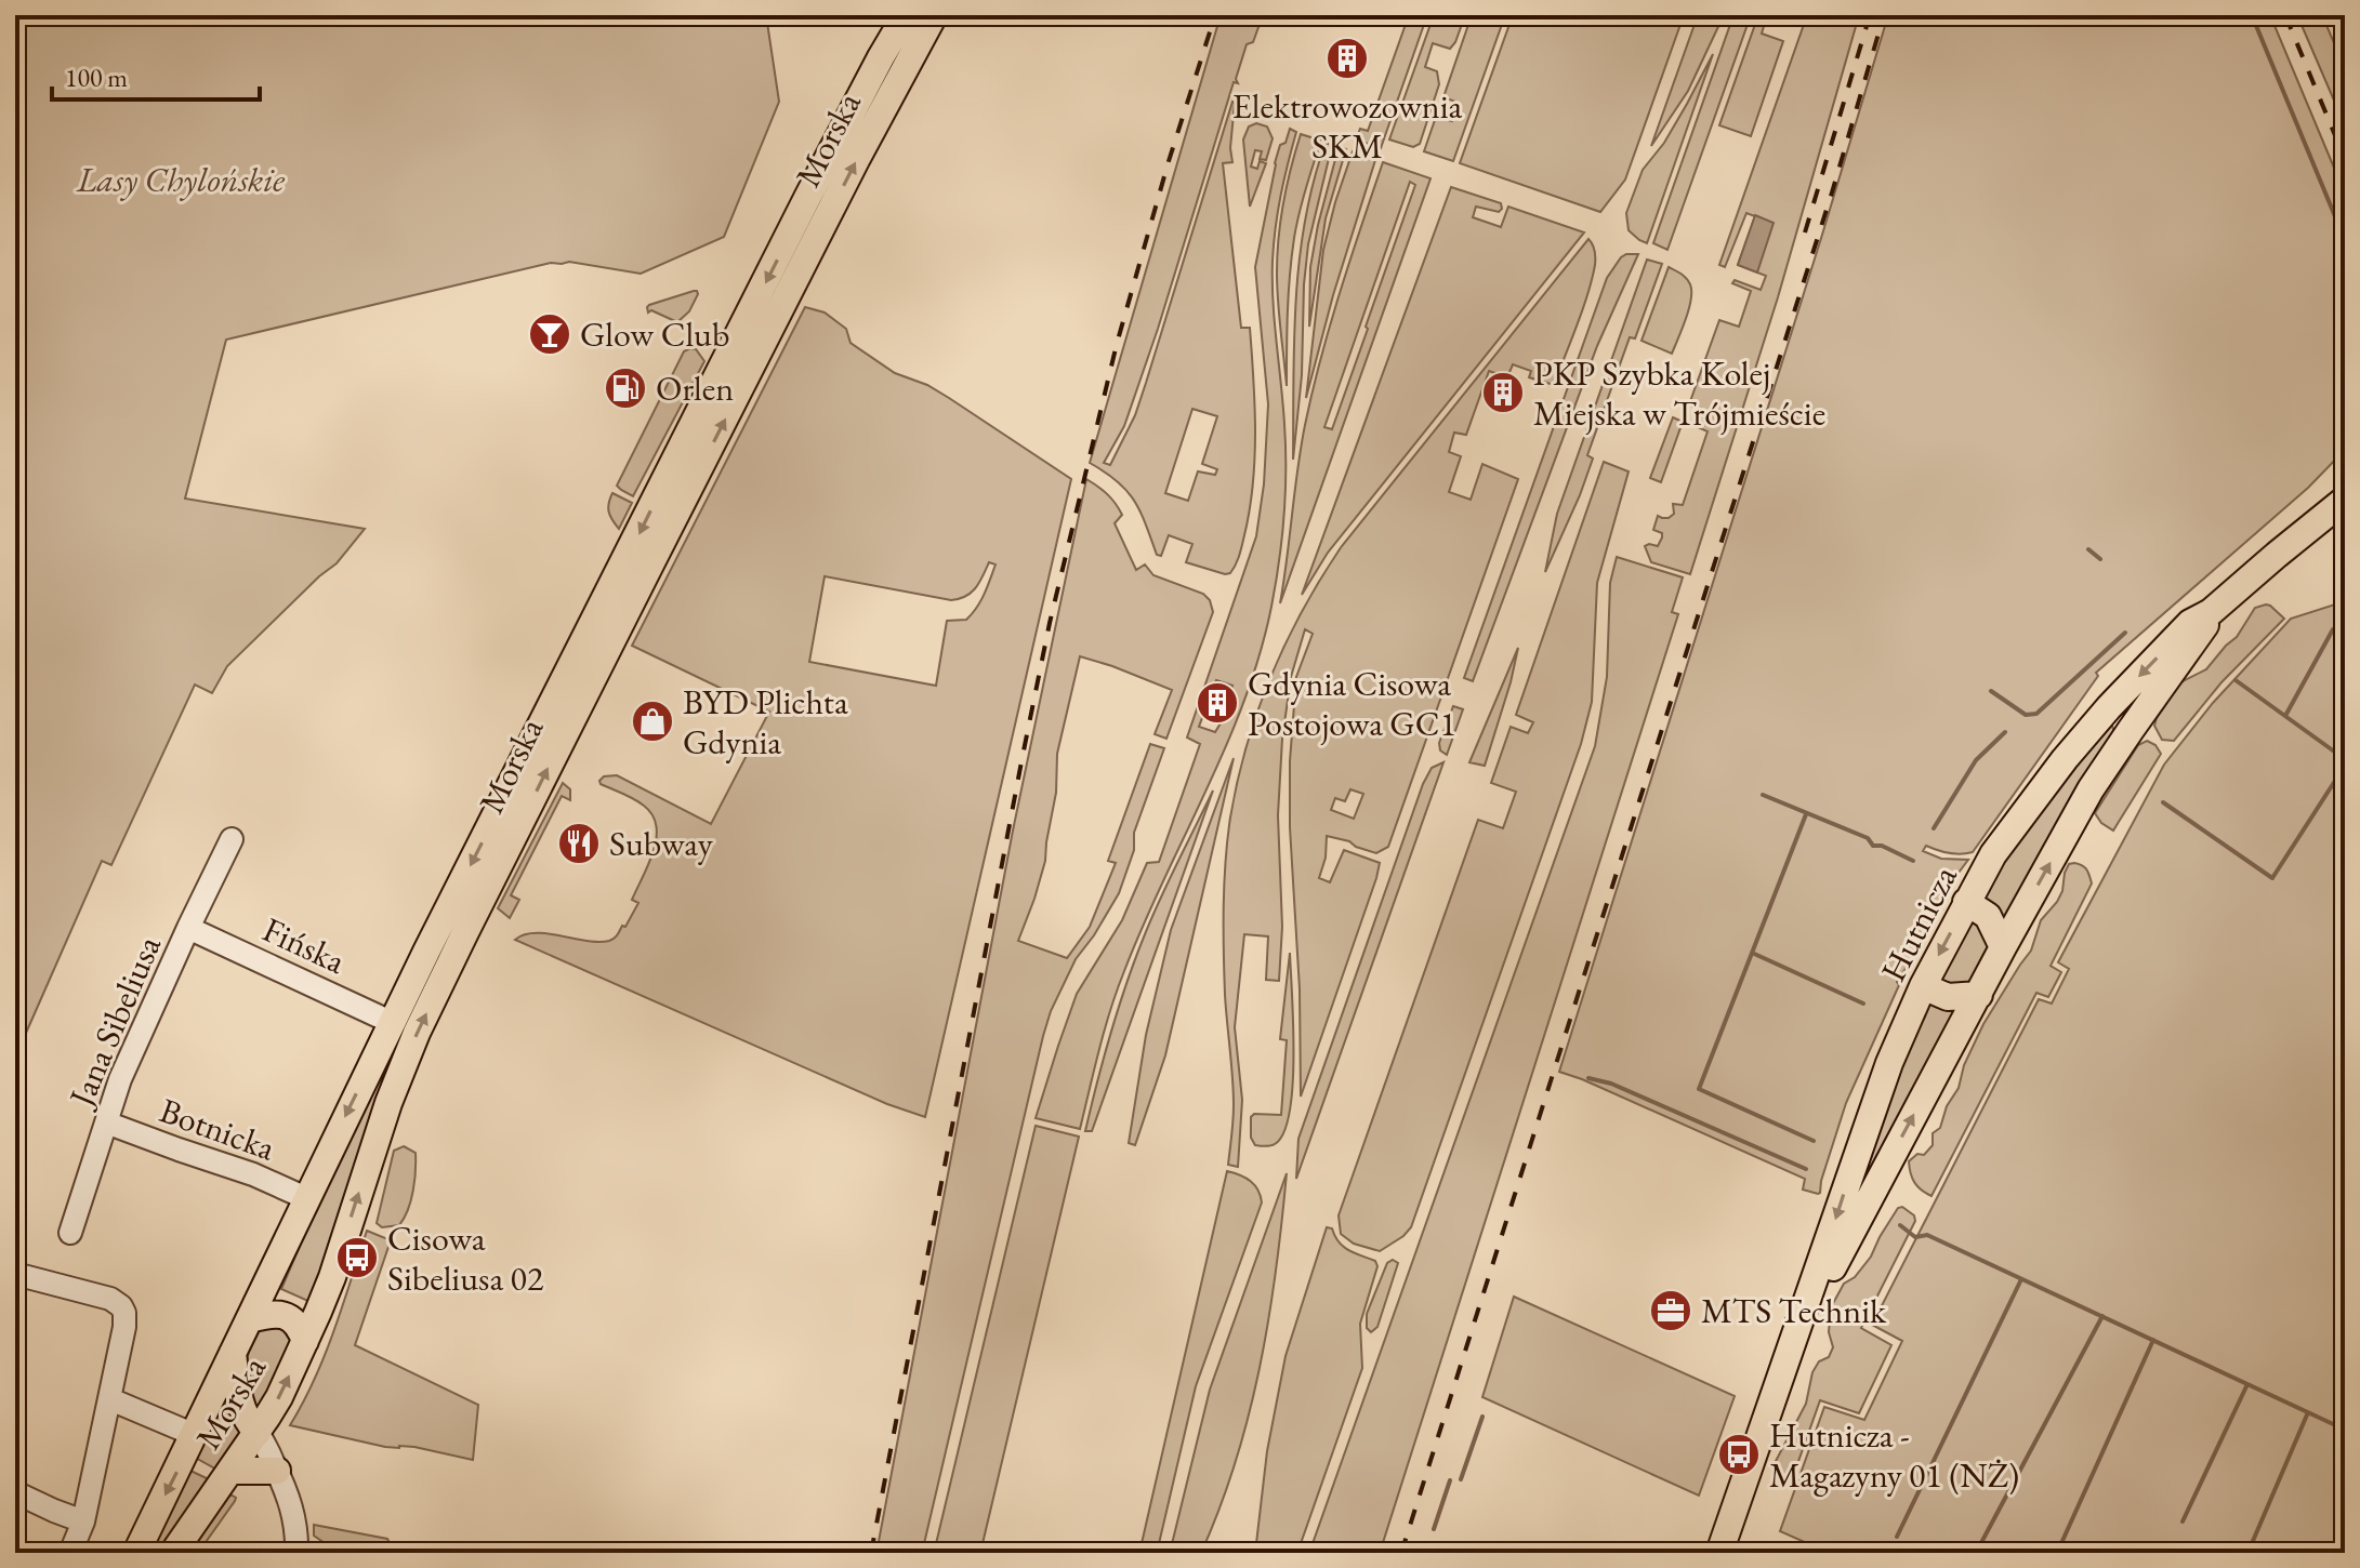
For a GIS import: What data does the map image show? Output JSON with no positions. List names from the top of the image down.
{
  "streets": {
    "main road": ["Morska", "Hutnicza"],
    "street": ["Fińska", "Jana Sibeliusa", "Botnicka"]
  },
  "crossings": [
    ["Morska", "Fińska"],
    ["Morska", "Botnicka"],
    ["Fińska", "Jana Sibeliusa"],
    ["Jana Sibeliusa", "Botnicka"]
  ],
  "parks": ["Lasy Chylońskie"],
  "places": {
    "building": ["Elektrowozownia SKM", "PKP Szybka Kolej Miejska w Trójmieście", "Gdynia Cisowa Postojowa GC1"],
    "bar": ["Glow Club"],
    "fuel station": ["Orlen"],
    "shop": ["BYD Plichta Gdynia"],
    "restaurant": ["Subway"],
    "bus stop": ["Cisowa Sibeliusa 02", "Hutnicza - Magazyny 01 (NŻ)"],
    "office": ["MTS Technik"]
  },
  "scale_bar": "100 m"
}
